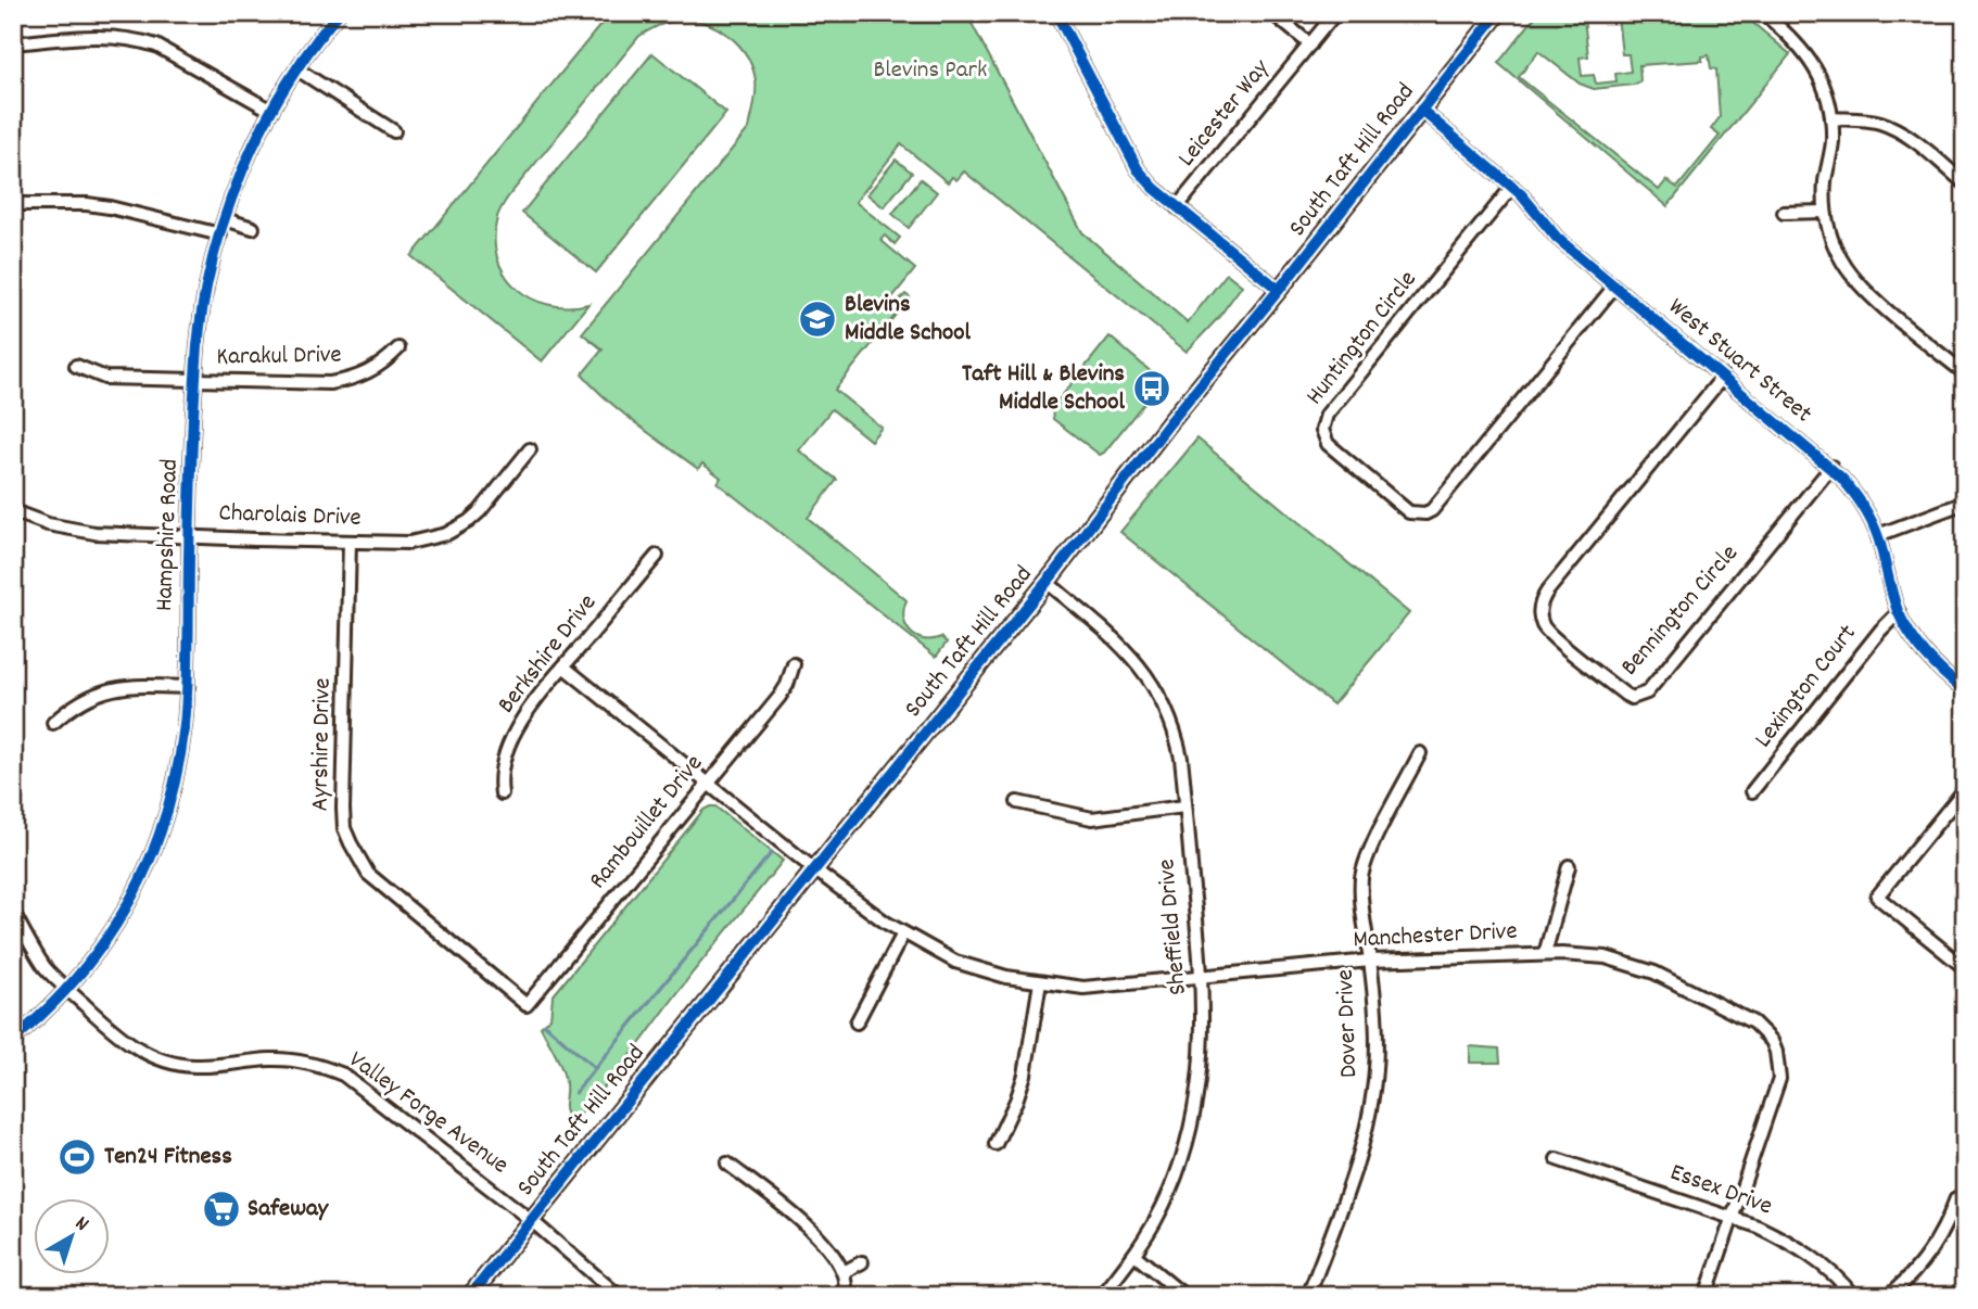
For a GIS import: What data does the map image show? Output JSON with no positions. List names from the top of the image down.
{
  "streets": {
    "main road": ["South Taft Hill Road"],
    "street": [
      "Leicester Way",
      "Huntington Circle",
      "Karakul Drive",
      "West Stuart Street",
      "Charolais Drive",
      "Hampshire Road",
      "Bennington Circle",
      "Berkshire Drive",
      "Lexington Court",
      "Ayrshire Drive",
      "Rambouillet Drive",
      "Sheffield Drive",
      "Manchester Drive",
      "Dover Drive",
      "Valley Forge Avenue",
      "Essex Drive"
    ]
  },
  "crossings": [
    ["South Taft Hill Road", "West Stuart Street"],
    ["South Taft Hill Road", "Sheffield Drive"],
    ["South Taft Hill Road", "Manchester Drive"],
    ["South Taft Hill Road", "Valley Forge Avenue"],
    ["Huntington Circle", "West Stuart Street"],
    ["Karakul Drive", "Hampshire Road"],
    ["West Stuart Street", "Bennington Circle"],
    ["West Stuart Street", "Lexington Court"],
    ["Charolais Drive", "Hampshire Road"],
    ["Charolais Drive", "Ayrshire Drive"],
    ["Hampshire Road", "Valley Forge Avenue"],
    ["Berkshire Drive", "Manchester Drive"],
    ["Ayrshire Drive", "Rambouillet Drive"],
    ["Rambouillet Drive", "Manchester Drive"],
    ["Sheffield Drive", "Manchester Drive"],
    ["Manchester Drive", "Dover Drive"],
    ["Manchester Drive", "Essex Drive"]
  ],
  "parks": ["Blevins Park"],
  "places": {
    "school or university": ["Blevins Middle School"],
    "bus stop": ["Taft Hill & Blevins Middle School"],
    "sports": ["Ten24 Fitness"],
    "supermarket": ["Safeway"]
  },
  "north": "top right"
}
